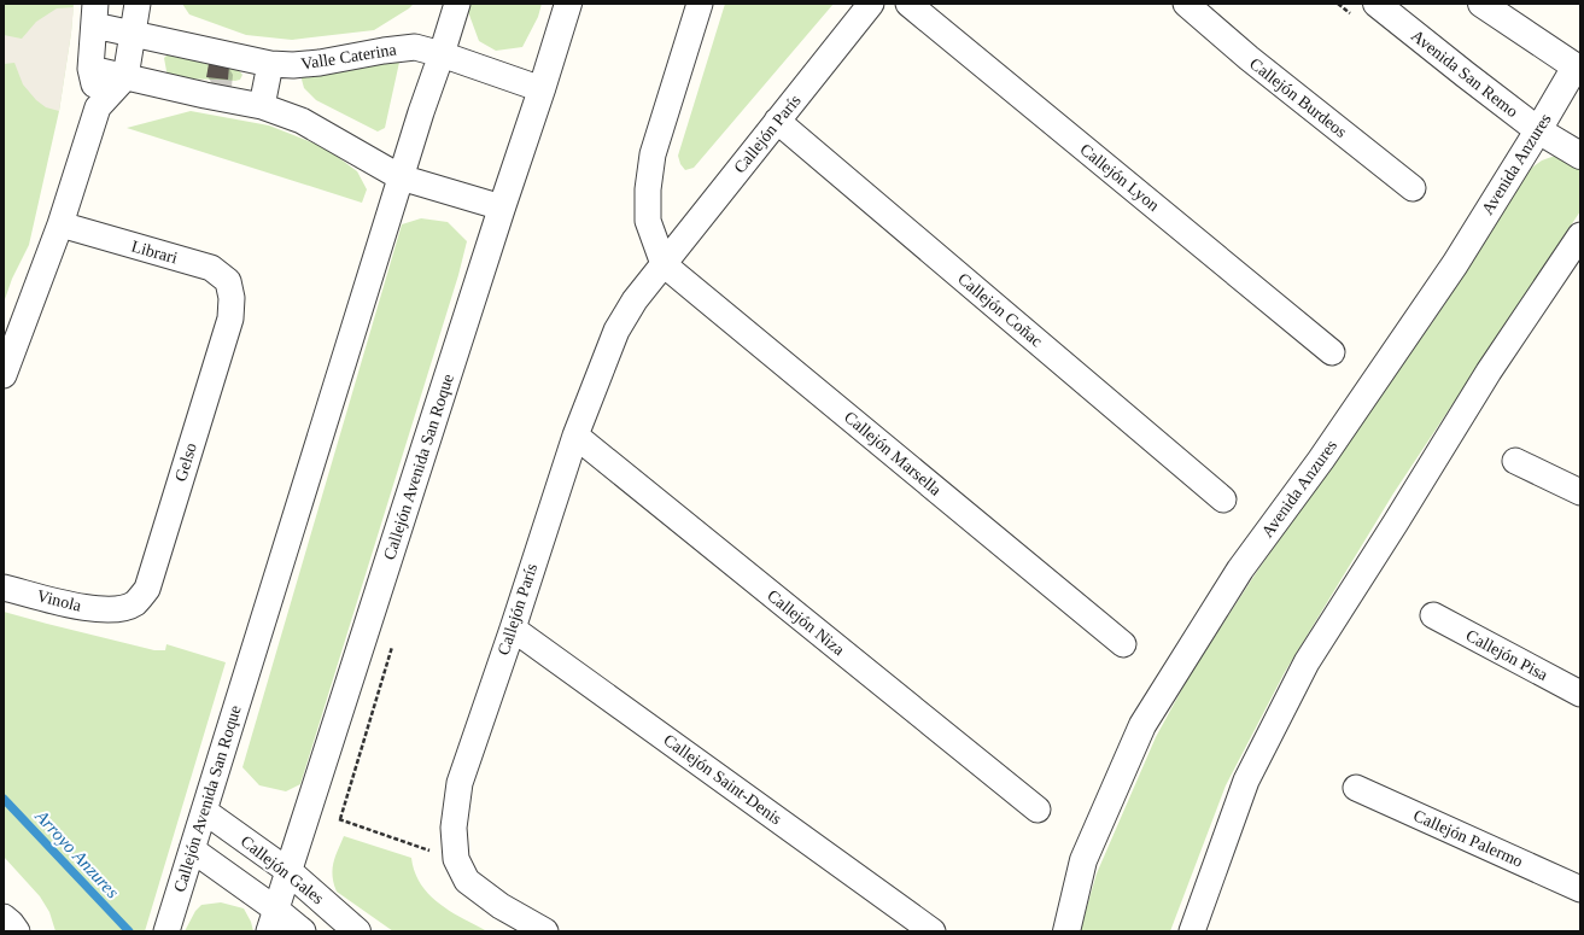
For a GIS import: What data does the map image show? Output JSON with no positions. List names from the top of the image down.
{
  "streets": {
    "street": [
      "Valle Caterina",
      "Avenida San Remo",
      "Callejón Burdeos",
      "Callejón París",
      "Avenida Anzures",
      "Callejón Lyon",
      "Librari",
      "Callejón Coñac",
      "Callejón Marsella",
      "Gelso",
      "Callejón Avenida San Roque",
      "Vinola",
      "Callejón Niza",
      "Callejón Pisa",
      "Callejón Saint-Denis",
      "Callejón Palermo",
      "Callejón Gales"
    ]
  },
  "crossings": [
    ["Valle Caterina", "Callejón Avenida San Roque"],
    ["Avenida San Remo", "Avenida Anzures"],
    ["Callejón París", "Callejón Coñac"],
    ["Callejón París", "Callejón Marsella"],
    ["Callejón París", "Callejón Niza"],
    ["Callejón París", "Callejón Saint-Denis"],
    ["Librari", "Gelso"],
    ["Gelso", "Vinola"],
    ["Callejón Avenida San Roque", "Callejón Gales"]
  ],
  "water": ["Arroyo Anzures"]
}
